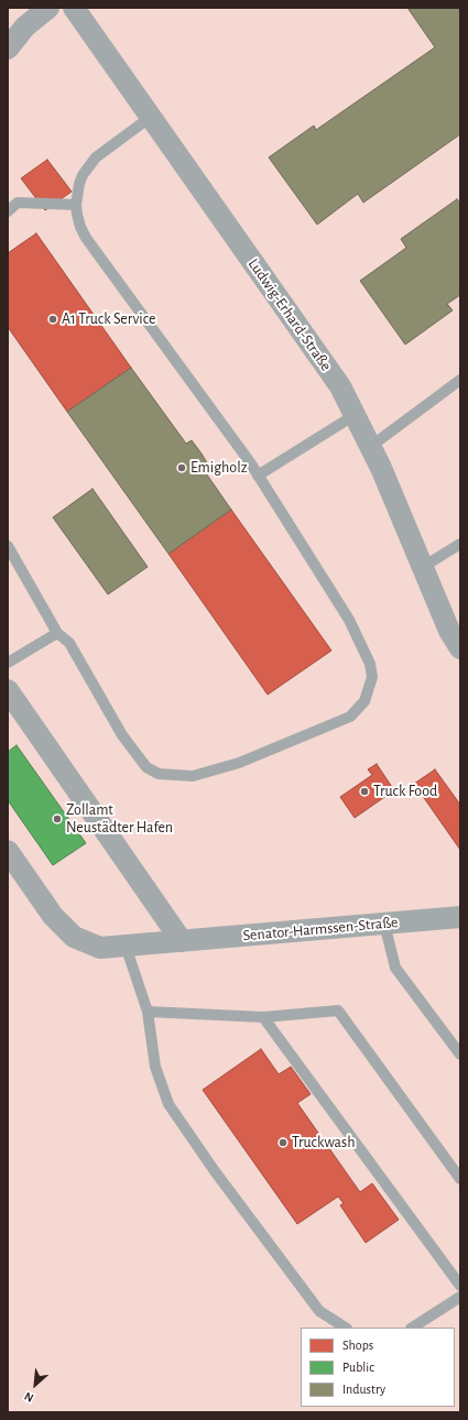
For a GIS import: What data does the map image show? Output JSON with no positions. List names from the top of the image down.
{
  "streets": {
    "street": ["Ludwig-Erhard-Straße", "Senator-Harmssen-Straße"]
  },
  "places": [
    "A1 Truck Service",
    "Emigholz",
    "Truck Food",
    "Zollamt Neustädter Hafen",
    "Truckwash"
  ],
  "legend": ["Shops", "Public", "Industry"],
  "north": "bottom left"
}
